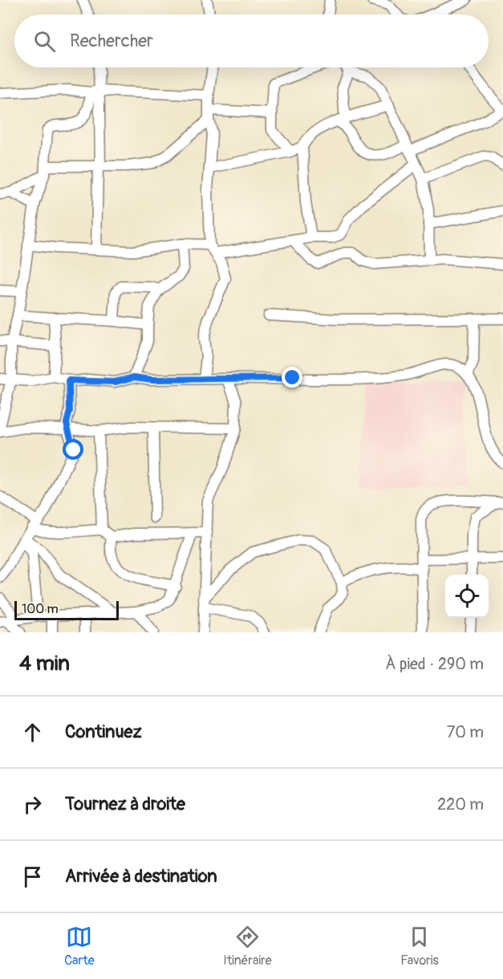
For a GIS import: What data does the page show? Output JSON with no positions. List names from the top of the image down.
{
  "scale_bar": "100 m",
  "page": {
    "search": "Rechercher",
    "scale": "100 m",
    "heading": ["4 min", "À pied · 290 m"],
    "list": [
      ["Continuez", "70 m"],
      ["Tournez à droite", "220 m"],
      "Arrivée à destination"
    ],
    "nav": ["Carte", "Itinéraire", "Favoris"]
  }
}
